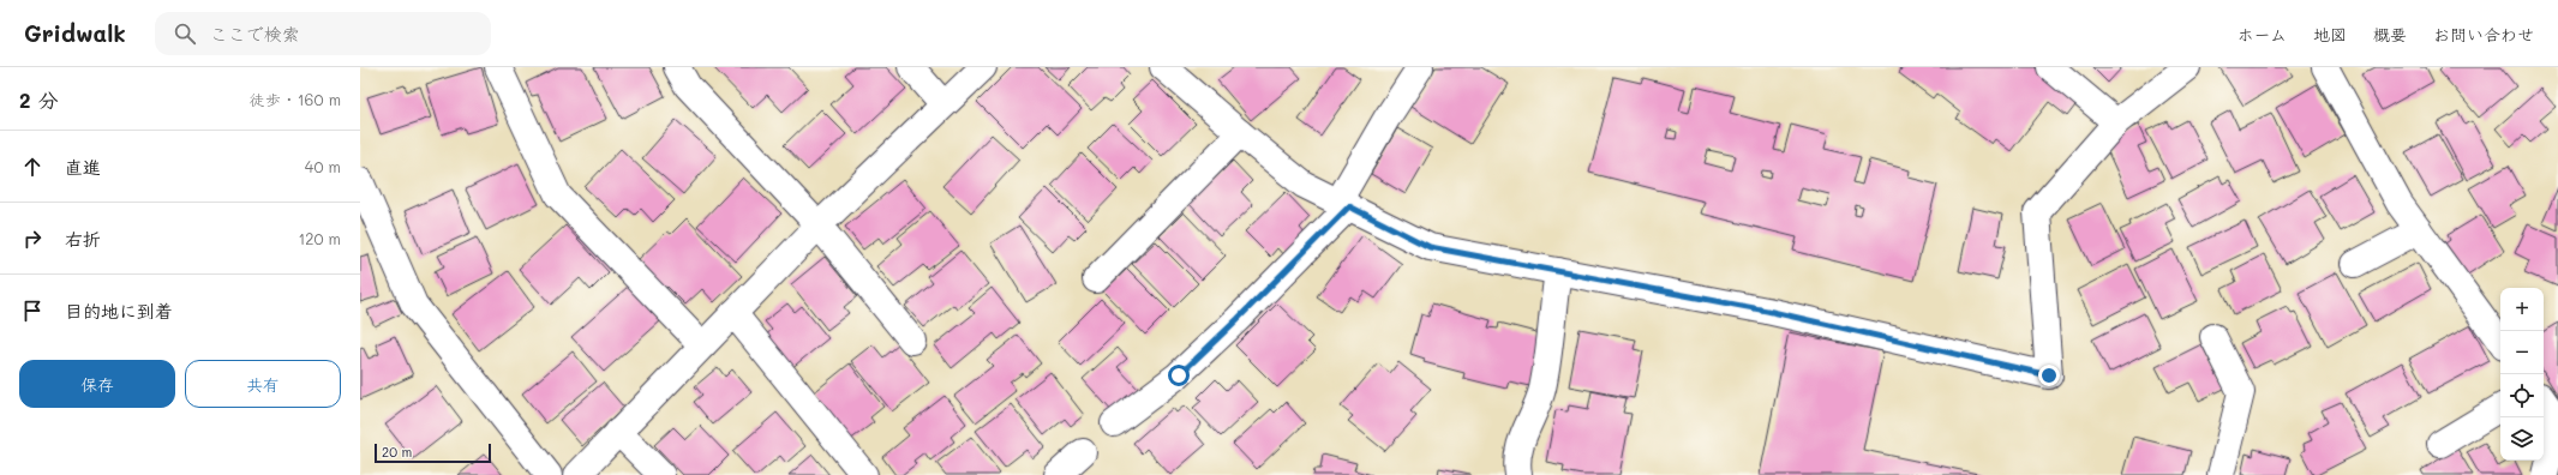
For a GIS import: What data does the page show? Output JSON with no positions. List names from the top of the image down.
{
  "scale_bar": "20 m",
  "page": {
    "header": "Gridwalk",
    "search": "ここで検索",
    "nav": [
      "ホーム",
      "地図",
      "概要",
      "お問い合わせ"
    ],
    "heading": ["2 分", "徒歩 · 160 m"],
    "list": [
      ["直進", "40 m"],
      ["右折", "120 m"],
      "目的地に到着"
    ],
    "map_buttons": ["+", "−"],
    "buttons": ["保存", "共有"],
    "scale": "20 m"
  }
}
